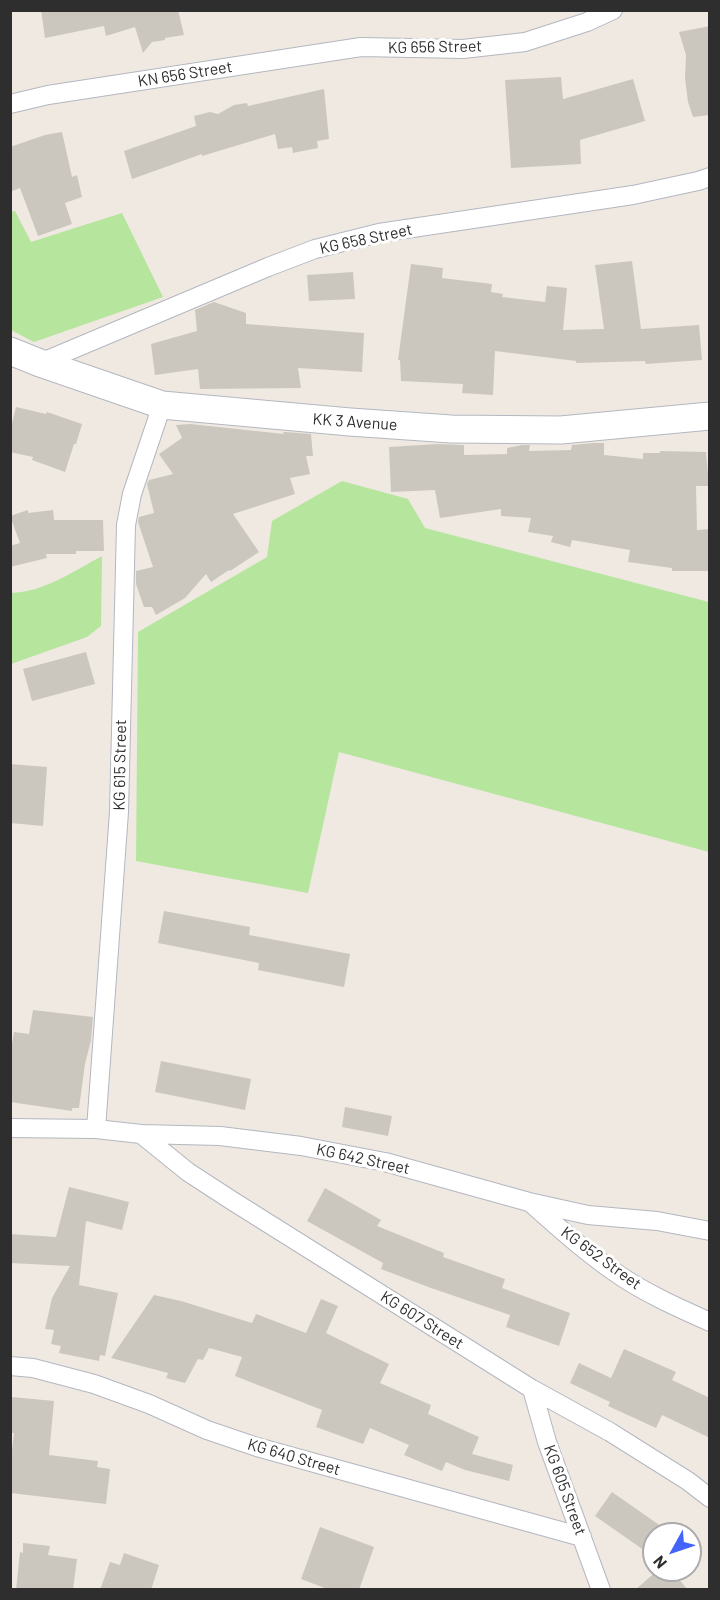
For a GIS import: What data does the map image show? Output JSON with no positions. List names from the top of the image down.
{
  "streets": {
    "street": [
      "KG 656 Street",
      "KN 656 Street",
      "KG 658 Street",
      "KK 3 Avenue",
      "KG 615 Street",
      "KG 642 Street",
      "KG 652 Street",
      "KG 607 Street",
      "KG 640 Street",
      "KG 605 Street"
    ]
  },
  "crossings": [
    ["KG 656 Street", "KN 656 Street"],
    ["KG 658 Street", "KK 3 Avenue"],
    ["KK 3 Avenue", "KG 615 Street"],
    ["KG 615 Street", "KG 642 Street"],
    ["KG 642 Street", "KG 652 Street"],
    ["KG 642 Street", "KG 607 Street"],
    ["KG 607 Street", "KG 605 Street"],
    ["KG 640 Street", "KG 605 Street"]
  ],
  "north": "bottom left"
}
